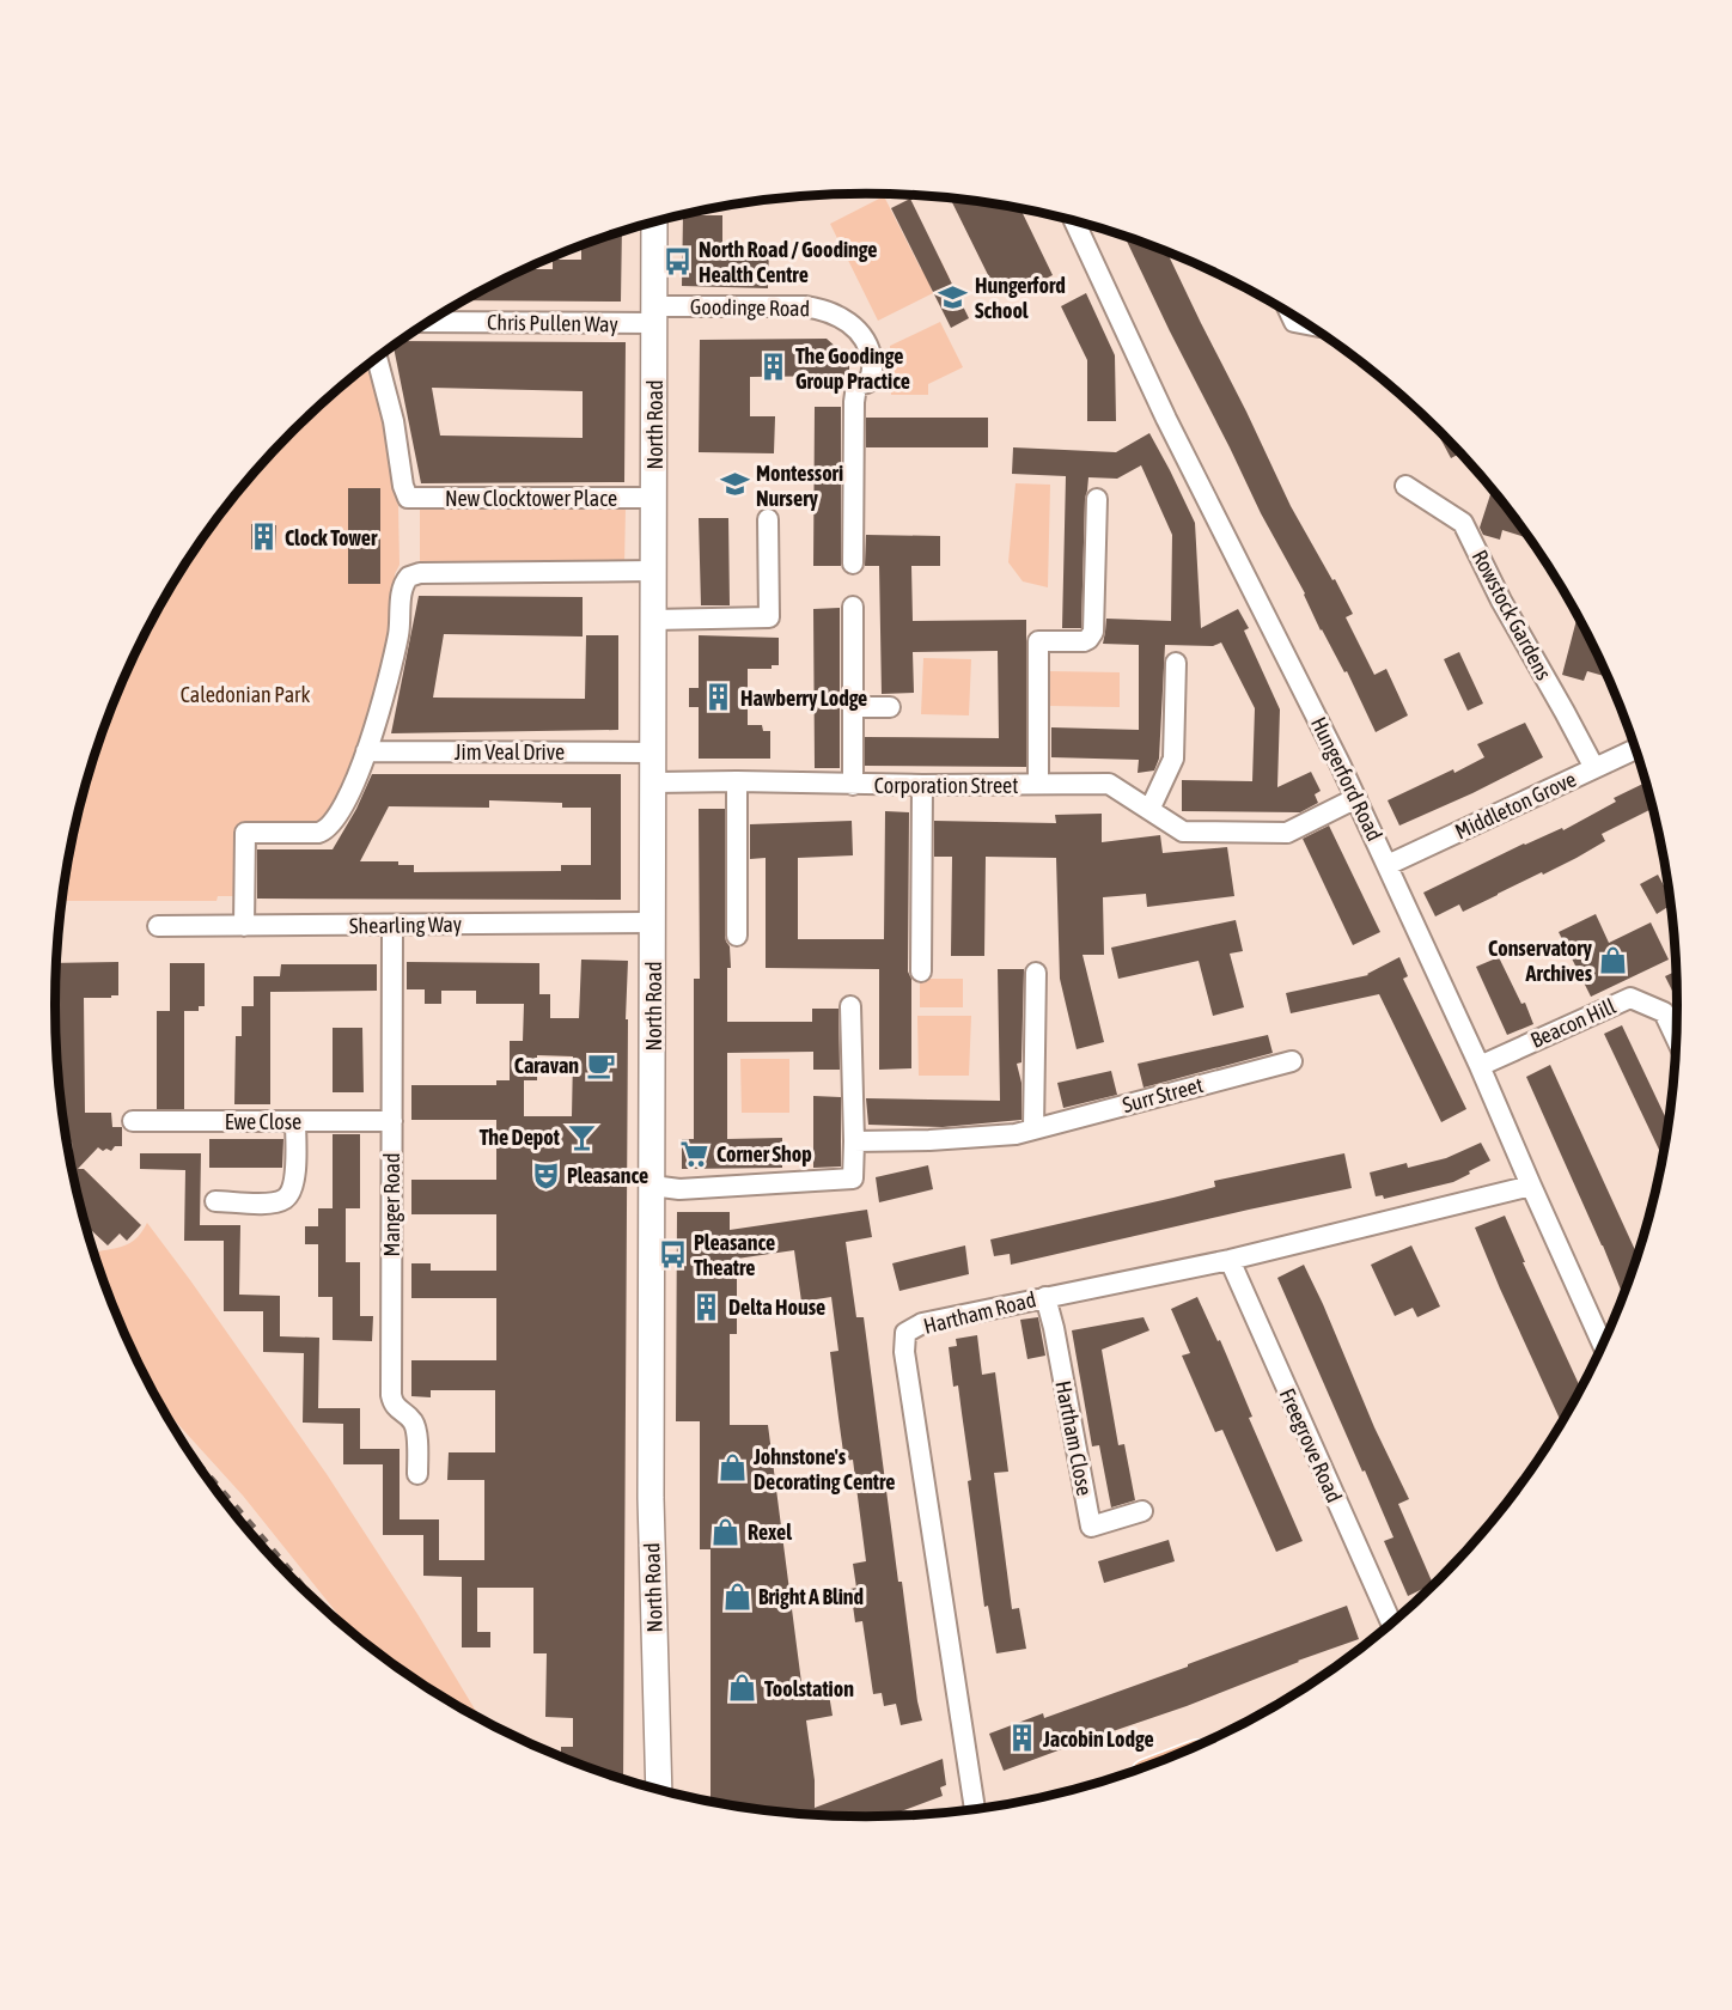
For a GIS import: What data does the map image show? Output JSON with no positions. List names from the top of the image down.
{
  "streets": {
    "street": [
      "Goodinge Road",
      "Chris Pullen Way",
      "North Road",
      "New Clocktower Place",
      "Rowstock Gardens",
      "Jim Veal Drive",
      "Hungerford Road",
      "Corporation Street",
      "Middleton Grove",
      "Shearling Way",
      "Beacon Hill",
      "Surr Street",
      "Ewe Close",
      "Manger Road",
      "Hartham Road",
      "Hartham Close",
      "Freegrove Road"
    ]
  },
  "crossings": [
    ["Goodinge Road", "Chris Pullen Way"],
    ["Goodinge Road", "North Road"],
    ["Chris Pullen Way", "North Road"],
    ["North Road", "New Clocktower Place"],
    ["North Road", "Jim Veal Drive"],
    ["North Road", "Corporation Street"],
    ["North Road", "Shearling Way"],
    ["Rowstock Gardens", "Middleton Grove"],
    ["Hungerford Road", "Corporation Street"],
    ["Hungerford Road", "Middleton Grove"],
    ["Hungerford Road", "Beacon Hill"],
    ["Hungerford Road", "Hartham Road"],
    ["Shearling Way", "Manger Road"],
    ["Ewe Close", "Manger Road"],
    ["Hartham Road", "Hartham Close"],
    ["Hartham Road", "Freegrove Road"]
  ],
  "parks": ["Caledonian Park"],
  "places": {
    "bus stop": ["North Road / Goodinge Health Centre", "Pleasance Theatre"],
    "school or university": ["Hungerford School", "Montessori Nursery"],
    "building": [
      "The Goodinge Group Practice",
      "Clock Tower",
      "Hawberry Lodge",
      "Delta House",
      "Jacobin Lodge"
    ],
    "shop": [
      "Conservatory Archives",
      "Johnstone's Decorating Centre",
      "Rexel",
      "Bright A Blind",
      "Toolstation"
    ],
    "cafe": ["Caravan"],
    "bar": ["The Depot"],
    "supermarket": ["Corner Shop"],
    "theatre": ["Pleasance"]
  }
}
